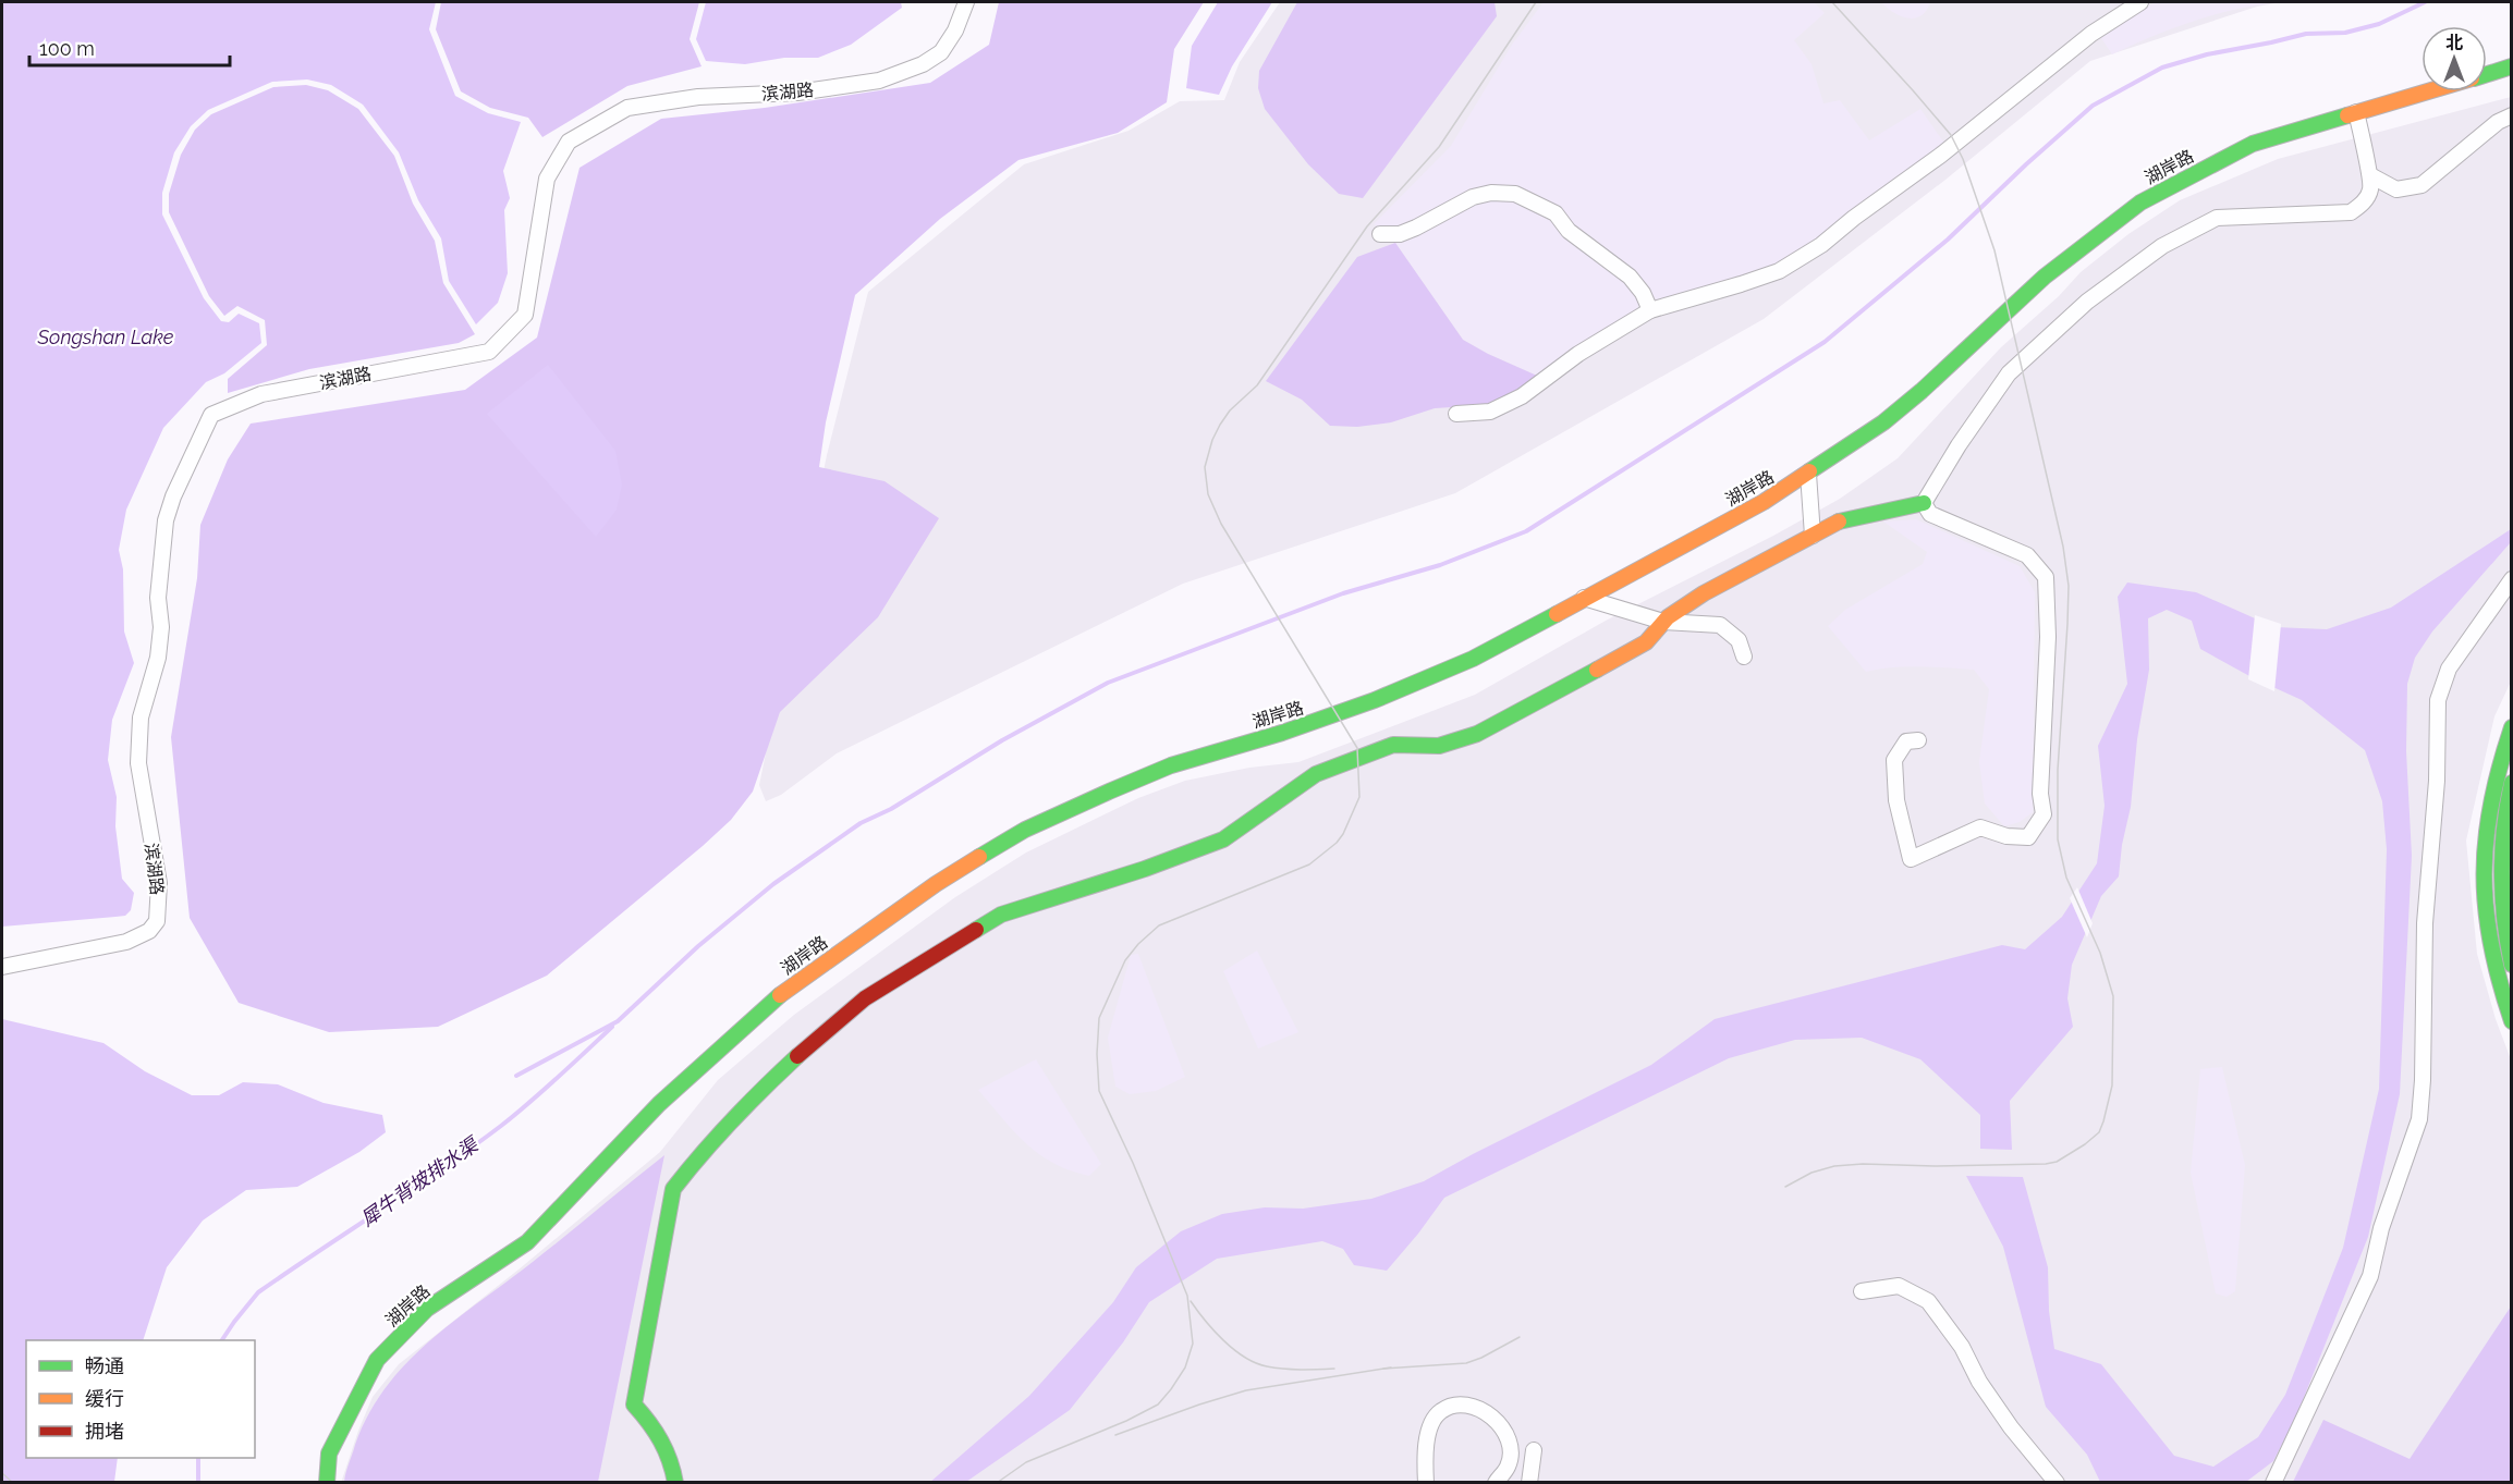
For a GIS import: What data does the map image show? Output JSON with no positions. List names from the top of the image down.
{
  "streets": {
    "street": ["滨湖路", "湖岸路"]
  },
  "water": ["Songshan Lake", "犀牛背坡排水渠"],
  "legend": ["畅通", "缓行", "拥堵"],
  "scale_bar": "100 m",
  "north": "top"
}
